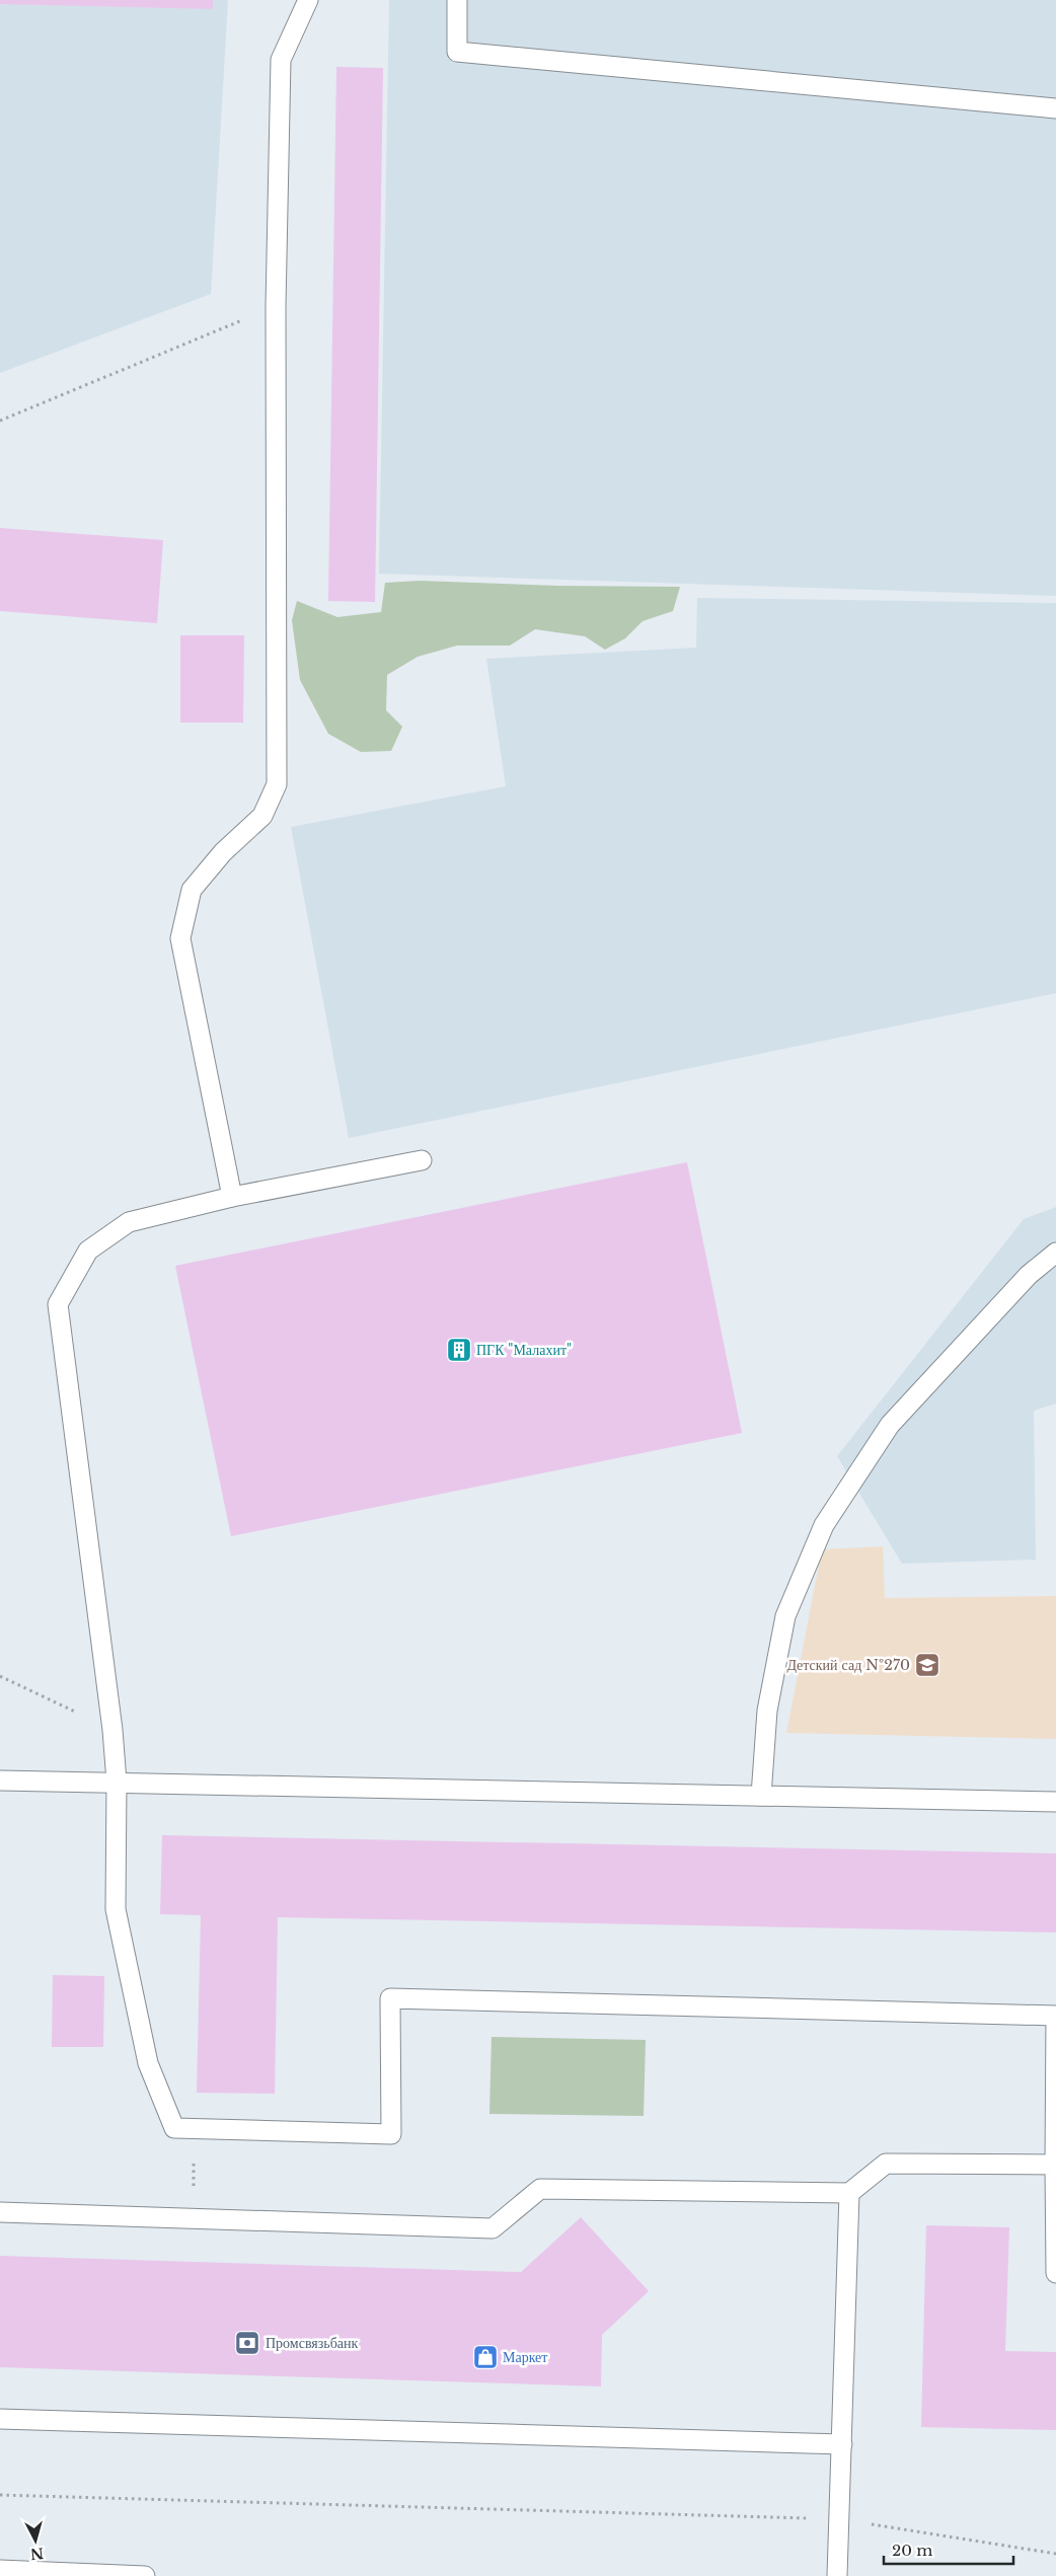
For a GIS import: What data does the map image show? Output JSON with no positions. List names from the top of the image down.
{
  "places": {
    "building": ["ПГК \"Малахит\""],
    "school or university": ["Детский сад №270"],
    "bank": ["Промсвязьбанк"],
    "shop": ["Маркет"]
  },
  "scale_bar": "20 m",
  "north": "bottom"
}
